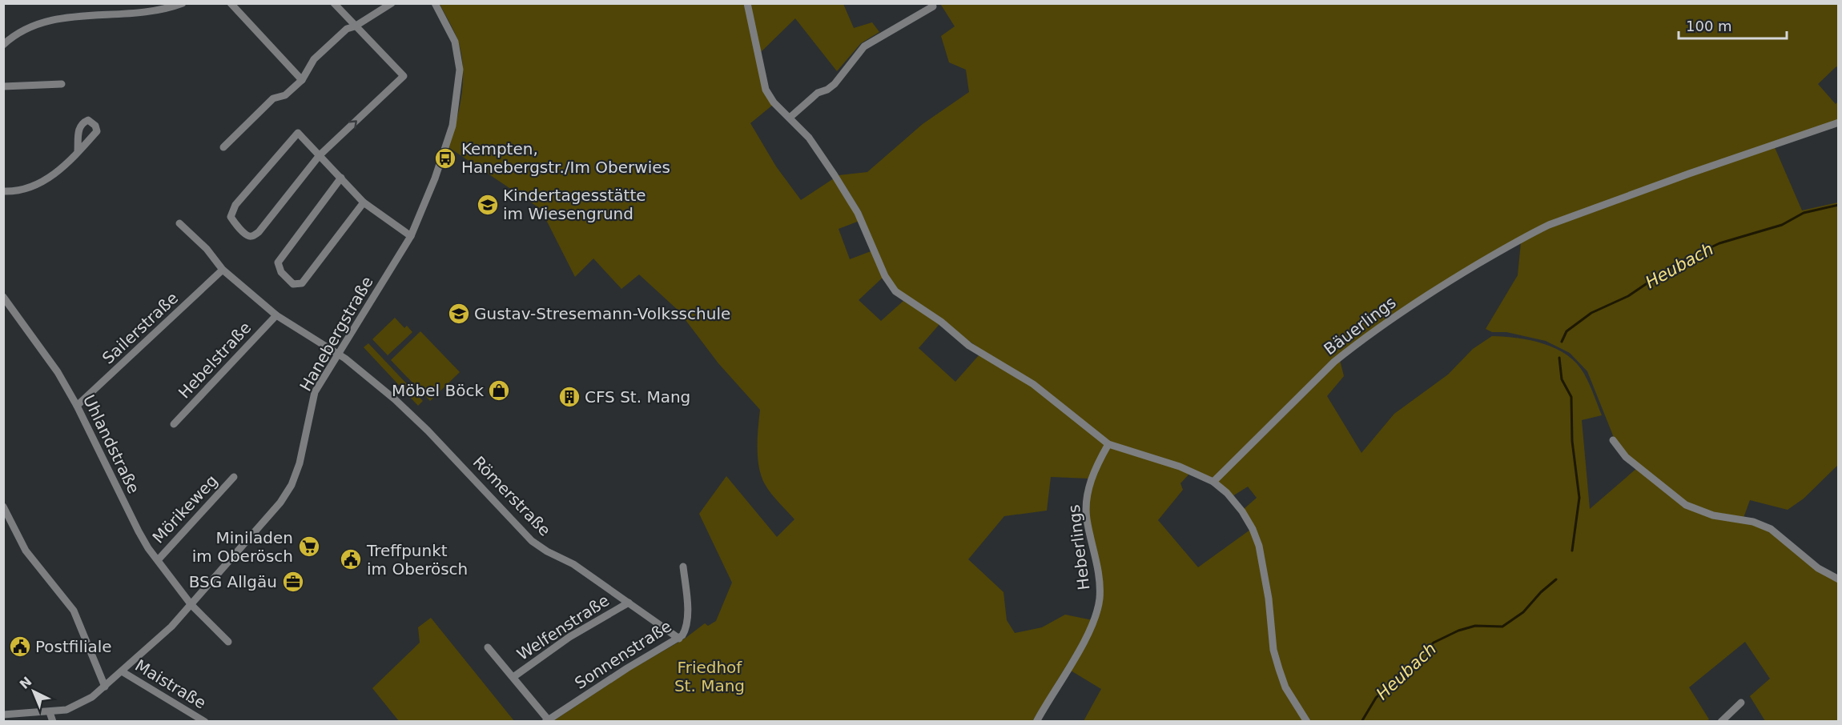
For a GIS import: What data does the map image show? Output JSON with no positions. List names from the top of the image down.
{
  "streets": {
    "street": [
      "Bäuerlings",
      "Sailerstraße",
      "Hanebergstraße",
      "Hebelstraße",
      "Uhlandstraße",
      "Römerstraße",
      "Mörikeweg",
      "Heberlings",
      "Welfenstraße",
      "Sonnenstraße",
      "Maistraße"
    ]
  },
  "crossings": [
    ["Sailerstraße", "Uhlandstraße"],
    ["Sailerstraße", "Römerstraße"],
    ["Hanebergstraße", "Uhlandstraße"],
    ["Hanebergstraße", "Römerstraße"],
    ["Hanebergstraße", "Maistraße"],
    ["Hebelstraße", "Römerstraße"],
    ["Uhlandstraße", "Mörikeweg"],
    ["Römerstraße", "Welfenstraße"],
    ["Römerstraße", "Sonnenstraße"]
  ],
  "water": ["Heubach"],
  "parks": ["Friedhof St. Mang"],
  "places": {
    "bus stop": ["Kempten, Hanebergstr./Im Oberwies"],
    "school or university": ["Kindertagesstätte im Wiesengrund", "Gustav-Stresemann-Volksschule"],
    "shop": ["Möbel Böck"],
    "building": ["CFS St. Mang"],
    "supermarket": ["Miniladen im Oberösch"],
    "public building": ["Treffpunkt im Oberösch", "Postfiliale"],
    "office": ["BSG Allgäu"]
  },
  "scale_bar": "100 m",
  "north": "top left"
}
